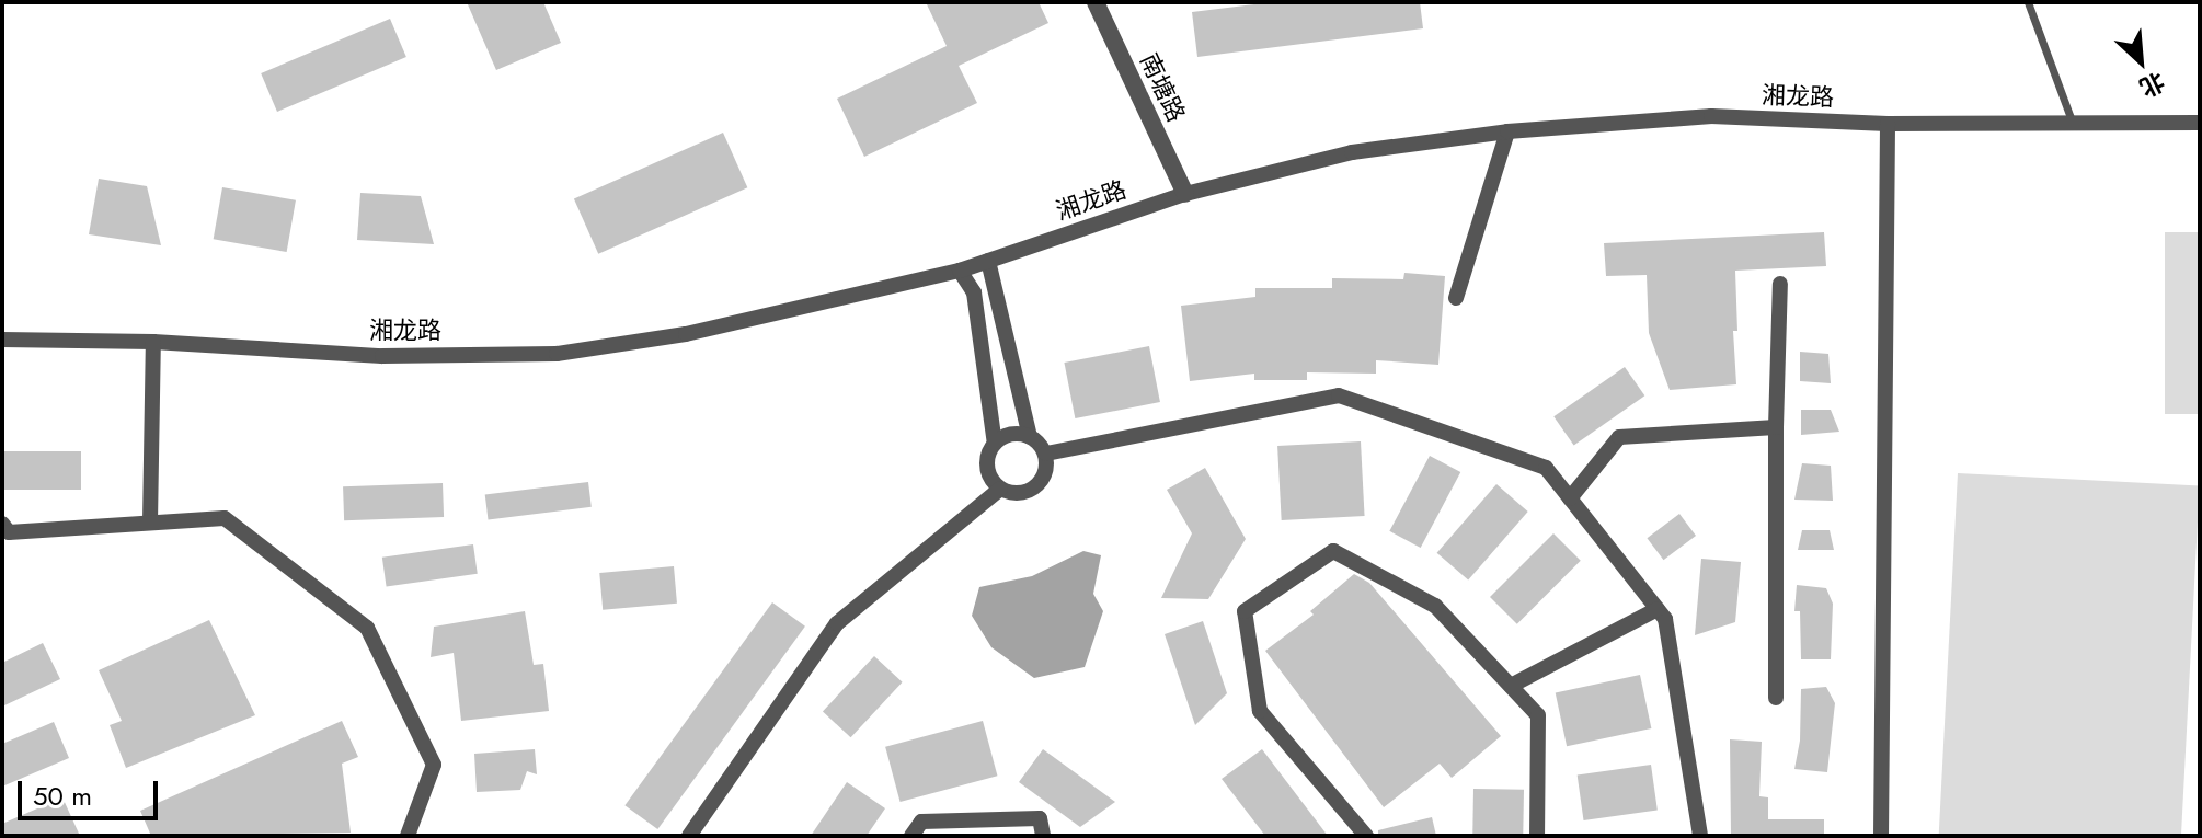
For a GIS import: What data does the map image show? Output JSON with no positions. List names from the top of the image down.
{
  "streets": {
    "street": ["南塘路", "湘龙路"]
  },
  "crossings": [
    ["南塘路", "湘龙路"]
  ],
  "scale_bar": "50 m",
  "north": "bottom right"
}
